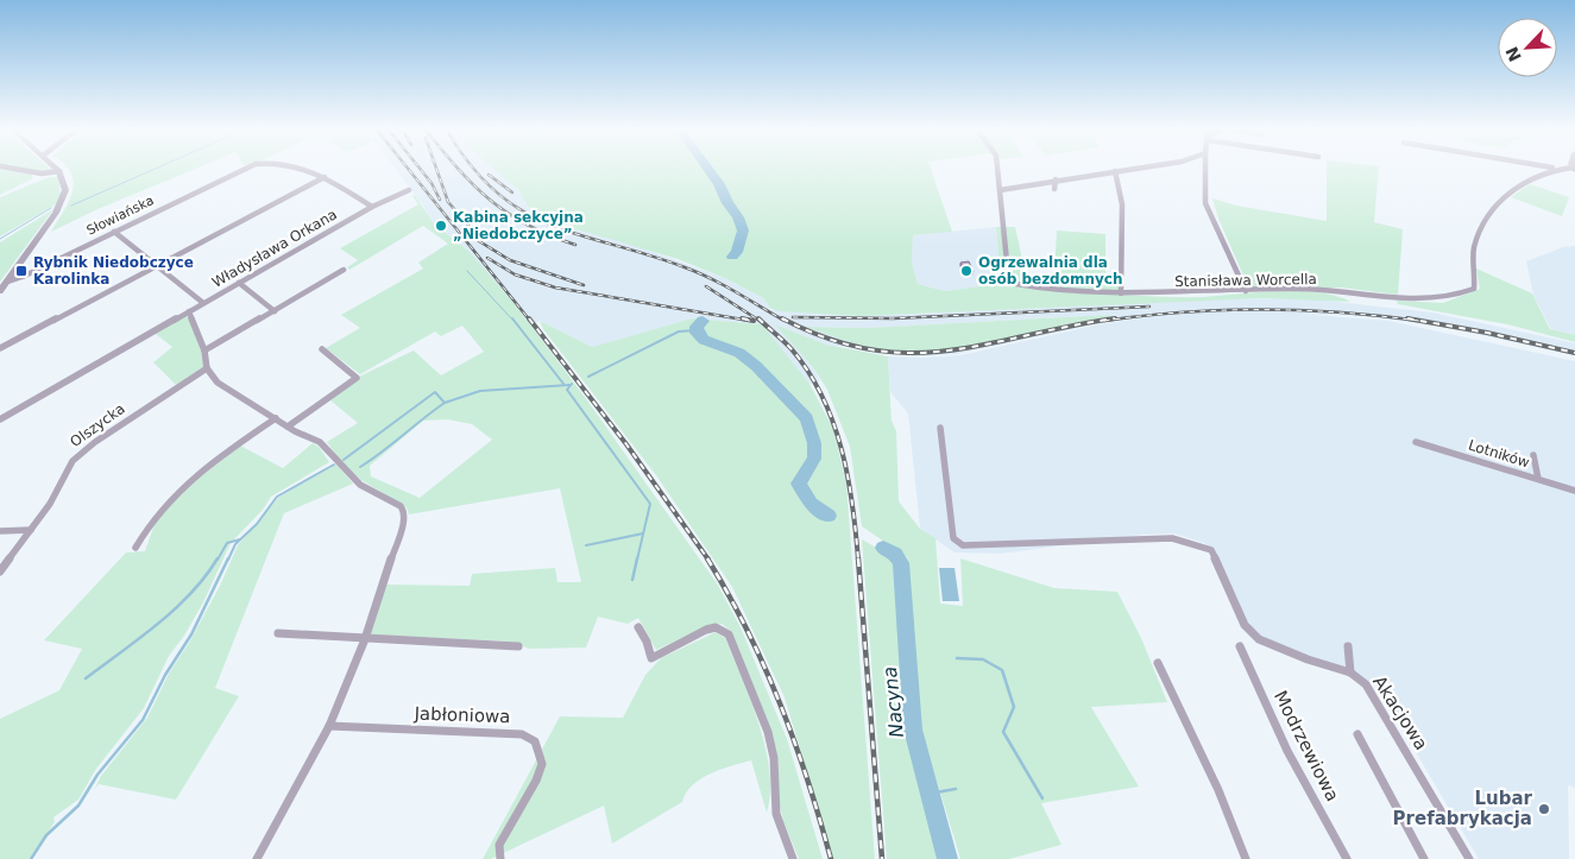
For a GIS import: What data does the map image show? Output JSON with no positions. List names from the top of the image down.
{
  "streets": {
    "street": [
      "Słowiańska",
      "Władysława Orkana",
      "Stanisława Worcella",
      "Olszycka",
      "Lotników",
      "Akacjowa",
      "Jabłoniowa",
      "Modrzewiowa"
    ]
  },
  "crossings": [
    ["Słowiańska", "Władysława Orkana"]
  ],
  "water": ["Nacyna"],
  "places": {
    "other": ["Kabina sekcyjna „Niedobczyce”", "Ogrzewalnia dla osób bezdomnych", "Lubar Prefabrykacja"],
    "transit": ["Rybnik Niedobczyce Karolinka"]
  },
  "north": "bottom left"
}
